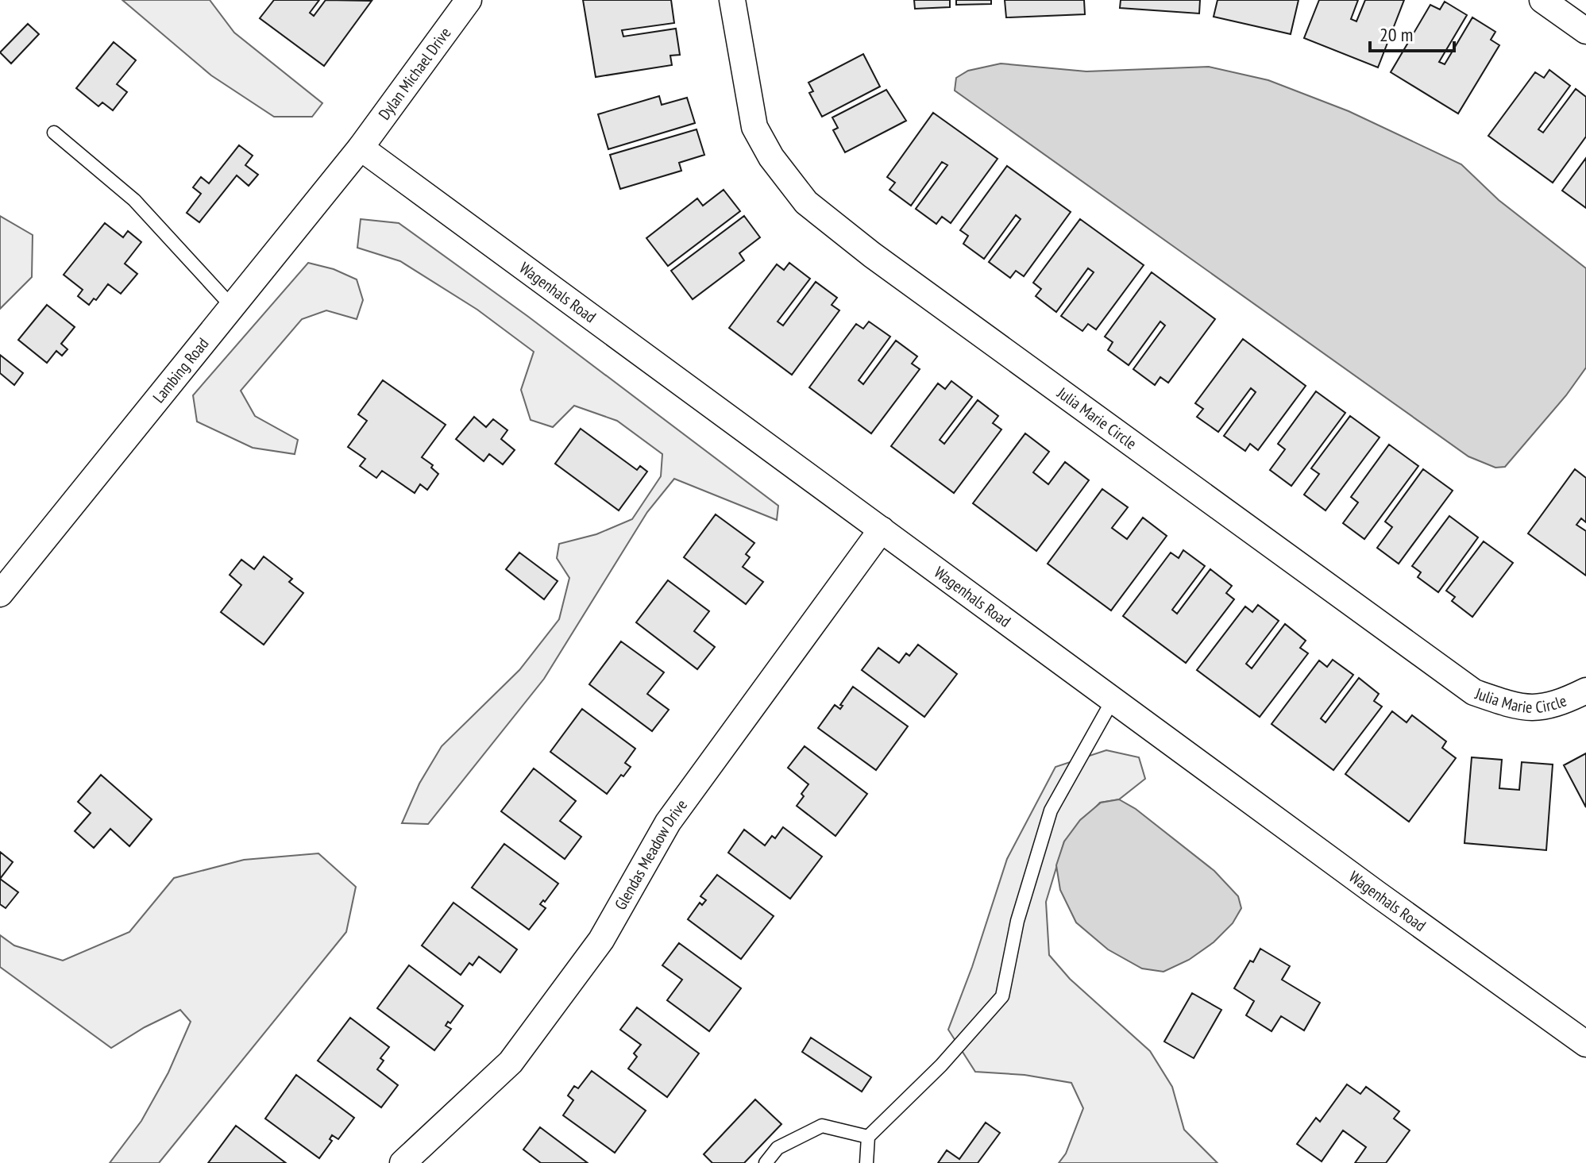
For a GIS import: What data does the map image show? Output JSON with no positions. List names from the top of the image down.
{
  "streets": {
    "street": [
      "Dylan Michael Drive",
      "Wagenhals Road",
      "Lambing Road",
      "Julia Marie Circle",
      "Glendas Meadow Drive"
    ]
  },
  "crossings": [
    ["Dylan Michael Drive", "Wagenhals Road"],
    ["Dylan Michael Drive", "Lambing Road"],
    ["Wagenhals Road", "Lambing Road"],
    ["Wagenhals Road", "Glendas Meadow Drive"]
  ],
  "scale_bar": "20 m"
}
